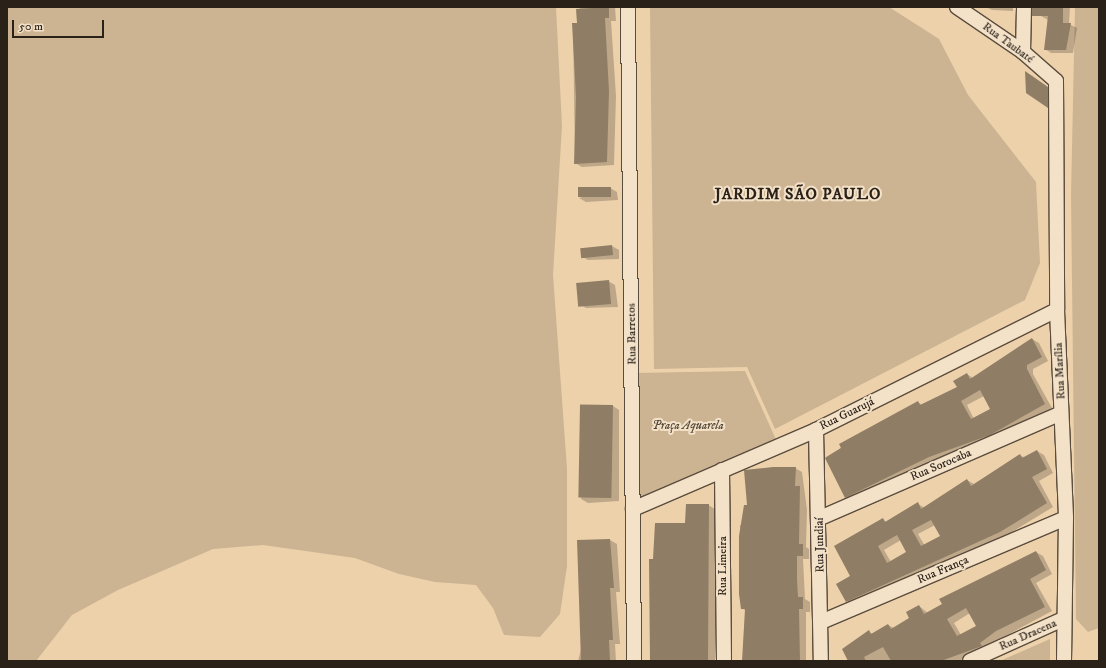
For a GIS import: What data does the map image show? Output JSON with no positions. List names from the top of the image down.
{
  "streets": {
    "street": [
      "Rua Taubaté",
      "Rua Barretos",
      "Rua Marília",
      "Rua Guarujá",
      "Rua Sorocaba",
      "Rua Jundiaí",
      "Rua Limeira",
      "Rua França",
      "Rua Dracena"
    ]
  },
  "crossings": [
    ["Rua Taubaté", "Rua Marília"],
    ["Rua Barretos", "Rua Guarujá"],
    ["Rua Marília", "Rua Guarujá"],
    ["Rua Marília", "Rua Sorocaba"],
    ["Rua Marília", "Rua França"],
    ["Rua Marília", "Rua Dracena"],
    ["Rua Guarujá", "Rua Jundiaí"],
    ["Rua Guarujá", "Rua Limeira"],
    ["Rua Sorocaba", "Rua Jundiaí"],
    ["Rua Jundiaí", "Rua França"]
  ],
  "districts": ["JARDIM SÃO PAULO"],
  "parks": ["Praça Aquarela"],
  "scale_bar": "50 m"
}
